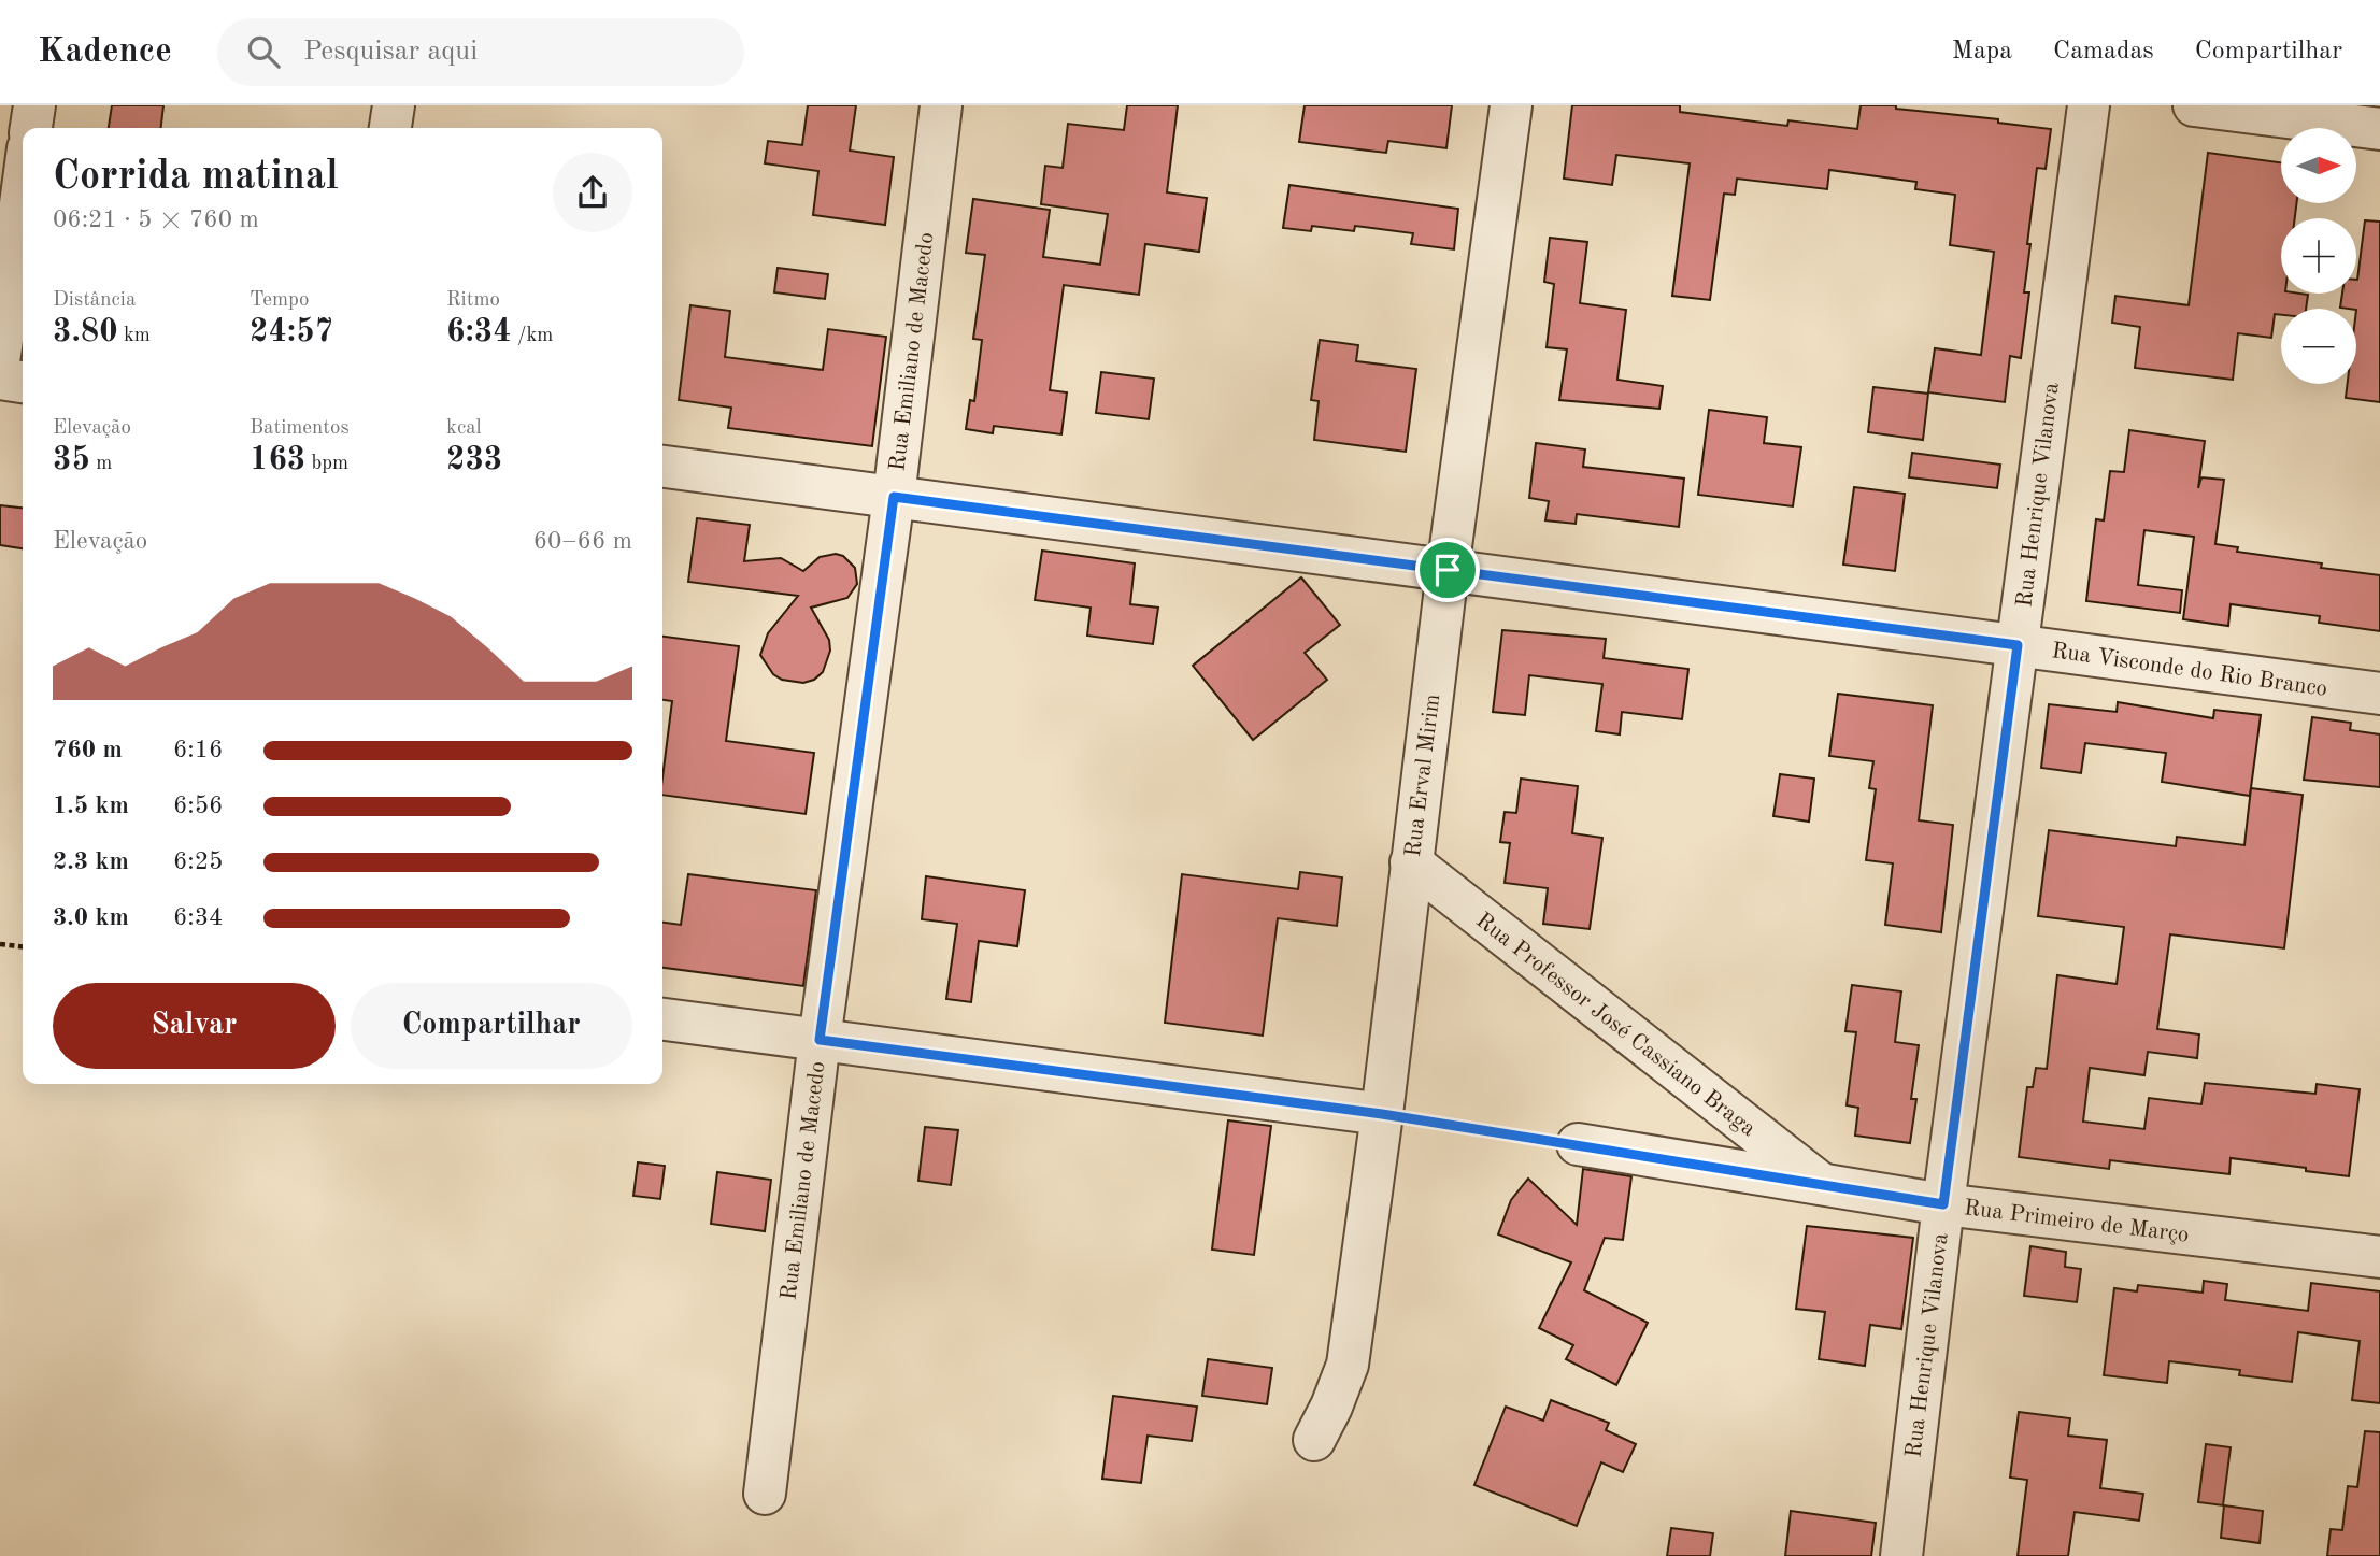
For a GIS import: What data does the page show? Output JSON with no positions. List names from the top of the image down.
{
  "streets": {
    "street": [
      "Rua Emiliano de Macedo",
      "Rua Henrique Vilanova",
      "Rua Visconde do Rio Branco",
      "Rua Erval Mirim",
      "Rua Professor José Cassiano Braga",
      "Rua Primeiro de Março"
    ]
  },
  "crossings": [
    ["Rua Emiliano de Macedo", "Rua Visconde do Rio Branco"],
    ["Rua Henrique Vilanova", "Rua Visconde do Rio Branco"],
    ["Rua Henrique Vilanova", "Rua Primeiro de Março"],
    ["Rua Visconde do Rio Branco", "Rua Erval Mirim"],
    ["Rua Erval Mirim", "Rua Professor José Cassiano Braga"],
    ["Rua Professor José Cassiano Braga", "Rua Primeiro de Março"]
  ],
  "north": "right",
  "page": {
    "header": "Kadence",
    "search": "Pesquisar aqui",
    "nav": ["Mapa", "Camadas", "Compartilhar"],
    "map_buttons": ["+", "−"],
    "heading": ["Corrida matinal", "06:21 · 5 × 760 m"],
    "stats": [
      ["Distância", "3.80 km"],
      ["Tempo", "24:57"],
      ["Ritmo", "6:34 /km"],
      ["Elevação", "35 m"],
      ["Batimentos", "163 bpm"],
      ["kcal", "233"]
    ],
    "chart": ["Elevação", "60–66 m"],
    "list": [
      {
        "name": "760 m",
        "note": "6:16"
      },
      {
        "name": "1.5 km",
        "note": "6:56"
      },
      {
        "name": "2.3 km",
        "note": "6:25"
      },
      {
        "name": "3.0 km",
        "note": "6:34"
      }
    ],
    "buttons": ["Salvar", "Compartilhar"]
  }
}
